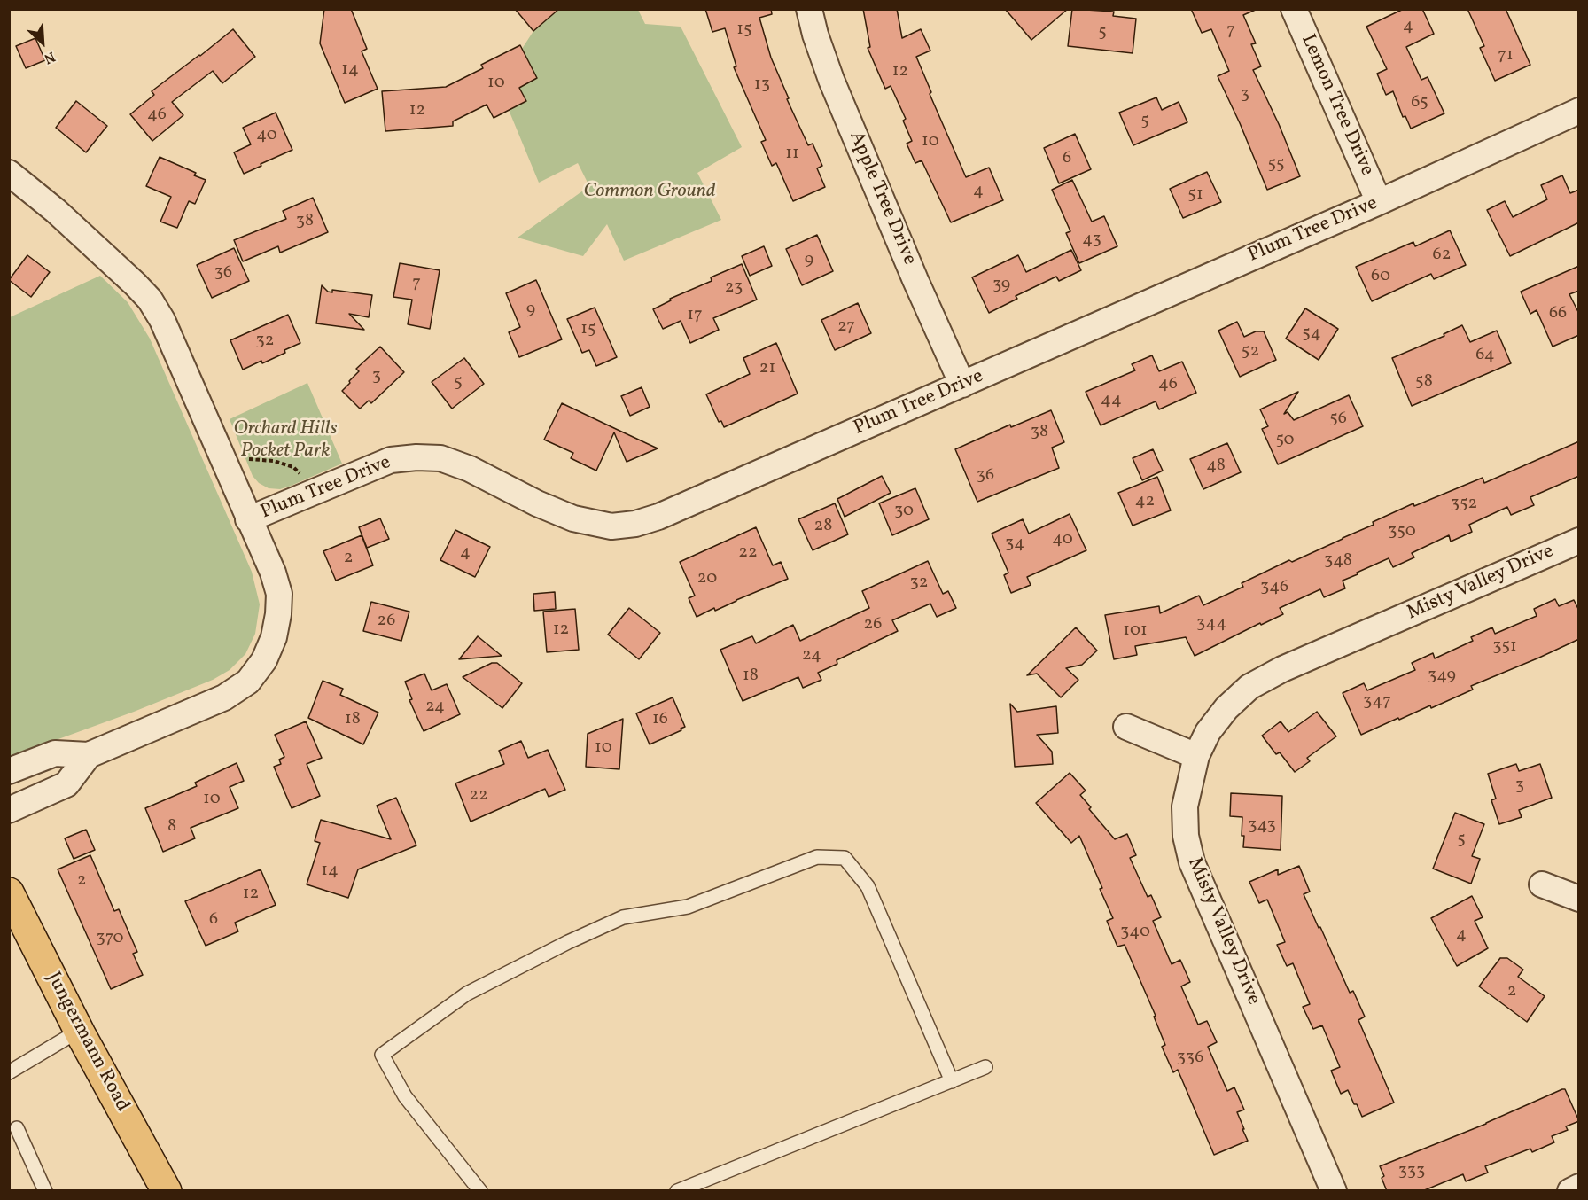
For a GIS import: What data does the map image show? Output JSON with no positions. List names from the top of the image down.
{
  "streets": {
    "main road": ["Jungermann Road"],
    "street": [
      "Lemon Tree Drive",
      "Apple Tree Drive",
      "Plum Tree Drive",
      "Misty Valley Drive"
    ]
  },
  "crossings": [
    ["Lemon Tree Drive", "Plum Tree Drive"],
    ["Apple Tree Drive", "Plum Tree Drive"]
  ],
  "parks": ["Common Ground", "Orchard Hills Pocket Park"],
  "house_numbers": [
    "4",
    "15",
    "7",
    "5",
    "71",
    "14",
    "12",
    "10",
    "13",
    "3",
    "65",
    "12",
    "46",
    "5",
    "40",
    "10",
    "11",
    "6",
    "55",
    "4",
    "51",
    "38",
    "43",
    "62",
    "9",
    "36",
    "60",
    "7",
    "39",
    "23",
    "9",
    "66",
    "17",
    "27",
    "15",
    "54",
    "32",
    "52",
    "64",
    "21",
    "3",
    "58",
    "5",
    "46",
    "44",
    "56",
    "38",
    "50",
    "48",
    "36",
    "42",
    "352",
    "30",
    "28",
    "350",
    "40",
    "34",
    "4",
    "22",
    "2",
    "348",
    "20",
    "32",
    "346",
    "26",
    "344",
    "26",
    "12",
    "101",
    "351",
    "24",
    "18",
    "349",
    "347",
    "24",
    "18",
    "16",
    "10",
    "3",
    "22",
    "10",
    "343",
    "8",
    "5",
    "14",
    "2",
    "12",
    "6",
    "340",
    "4",
    "370",
    "2",
    "336",
    "333"
  ],
  "north": "bottom right"
}
